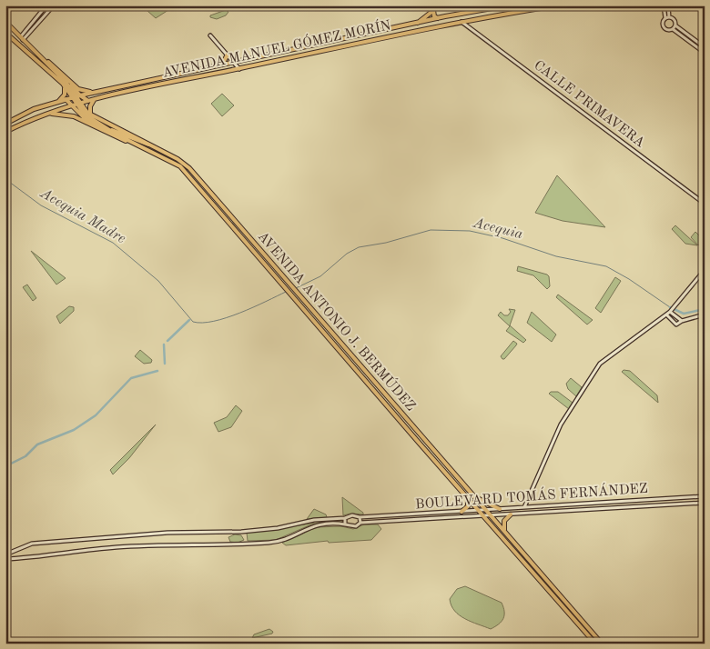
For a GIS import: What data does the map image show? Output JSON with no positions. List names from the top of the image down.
{
  "streets": {
    "main road": [
      "AVENIDA MANUEL GÓMEZ MORÍN",
      "CALLE PRIMAVERA",
      "AVENIDA ANTONIO J. BERMÚDEZ",
      "BOULEVARD TOMÁS FERNÁNDEZ"
    ]
  },
  "crossings": [
    ["AVENIDA MANUEL GÓMEZ MORÍN", "CALLE PRIMAVERA"],
    ["AVENIDA MANUEL GÓMEZ MORÍN", "AVENIDA ANTONIO J. BERMÚDEZ"],
    ["AVENIDA ANTONIO J. BERMÚDEZ", "BOULEVARD TOMÁS FERNÁNDEZ"]
  ],
  "water": ["Acequia Madre", "Acequia"]
}
